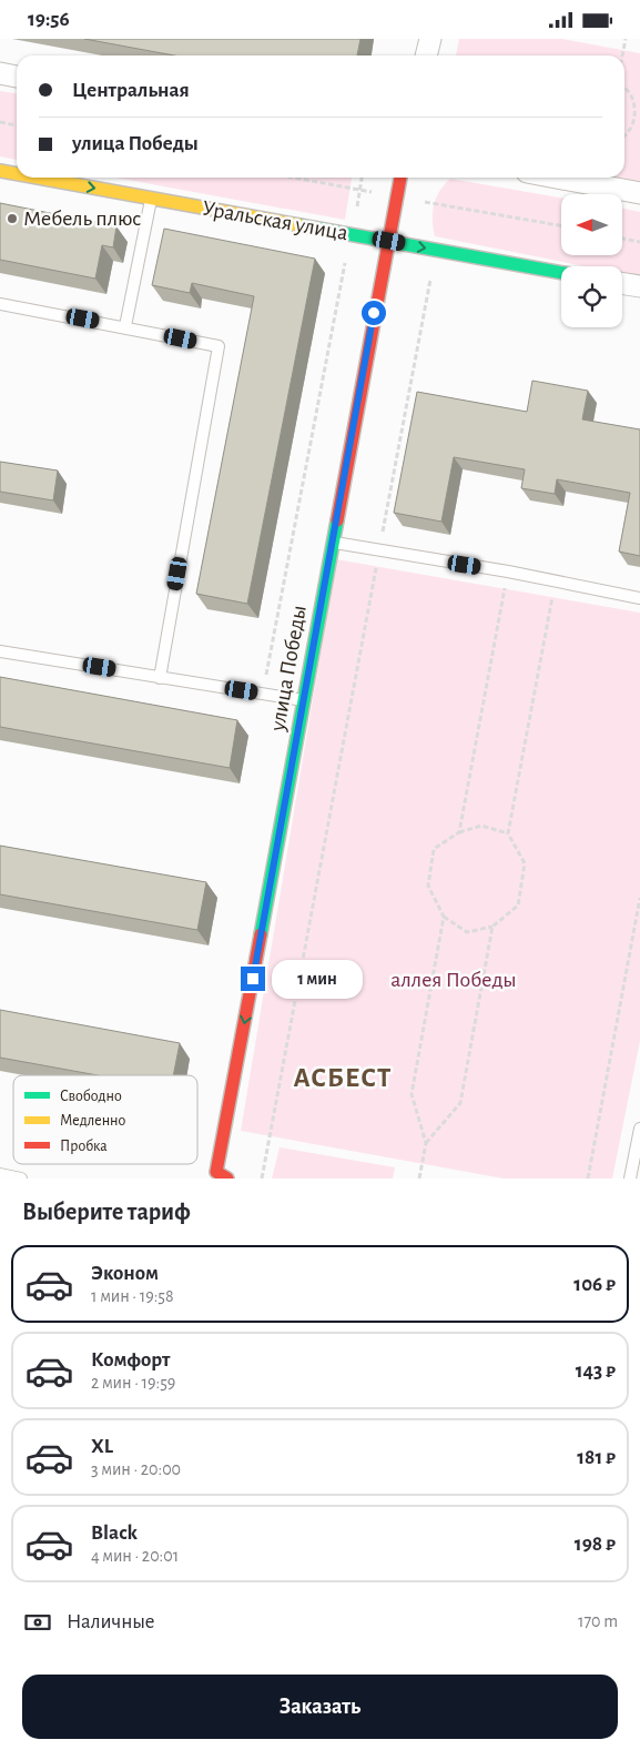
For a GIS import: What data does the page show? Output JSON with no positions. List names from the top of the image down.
{
  "streets": {
    "street": ["Уральская улица", "улица Победы"]
  },
  "crossings": [
    ["Уральская улица", "улица Победы"]
  ],
  "one_way": ["Уральская улица", "улица Победы"],
  "districts": ["АСБЕСТ"],
  "parks": ["аллея Победы"],
  "places": ["Мебель плюс"],
  "legend": ["Свободно", "Медленно", "Пробка"],
  "north": "left",
  "page": {
    "status": "19:56",
    "banner": ["Центральная", "улица Победы"],
    "bubble": "1 мин",
    "heading": "Выберите тариф",
    "list": [
      {
        "name": "Эконом",
        "note": "1 мин · 19:58",
        "value": "106 ₽"
      },
      {
        "name": "Комфорт",
        "note": "2 мин · 19:59",
        "value": "143 ₽"
      },
      {
        "name": "XL",
        "note": "3 мин · 20:00",
        "value": "181 ₽"
      },
      {
        "name": "Black",
        "note": "4 мин · 20:01",
        "value": "198 ₽"
      }
    ],
    "pay": ["Наличные", "170 m"],
    "buttons": "Заказать"
  }
}
